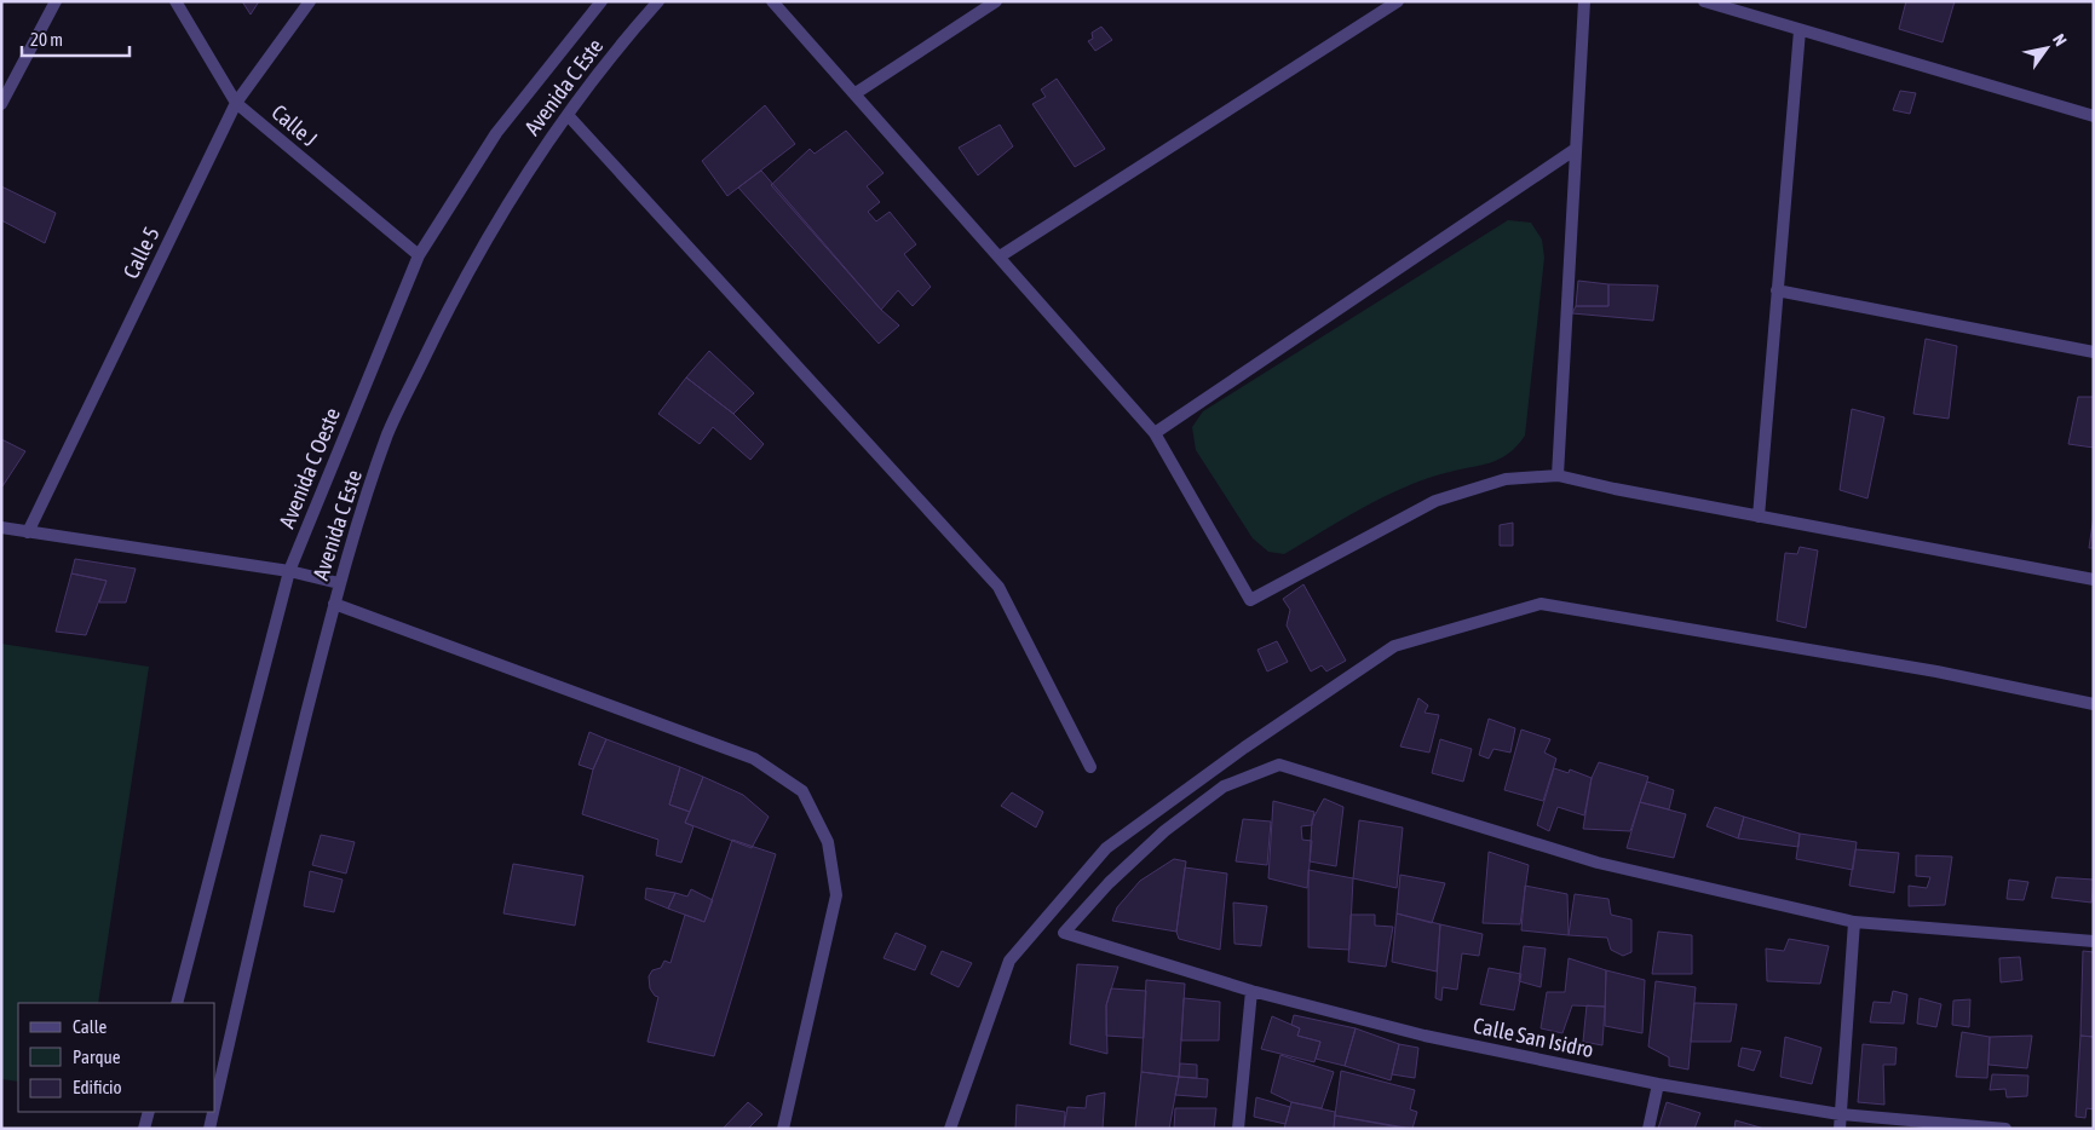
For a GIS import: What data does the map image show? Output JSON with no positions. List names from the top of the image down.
{
  "streets": {
    "street": [
      "Avenida C Este",
      "Calle J",
      "Calle 5",
      "Avenida C Oeste",
      "Calle San Isidro"
    ]
  },
  "crossings": [
    ["Calle J", "Calle 5"],
    ["Calle J", "Avenida C Oeste"]
  ],
  "legend": ["Calle", "Parque", "Edificio"],
  "scale_bar": "20 m",
  "north": "top right"
}
